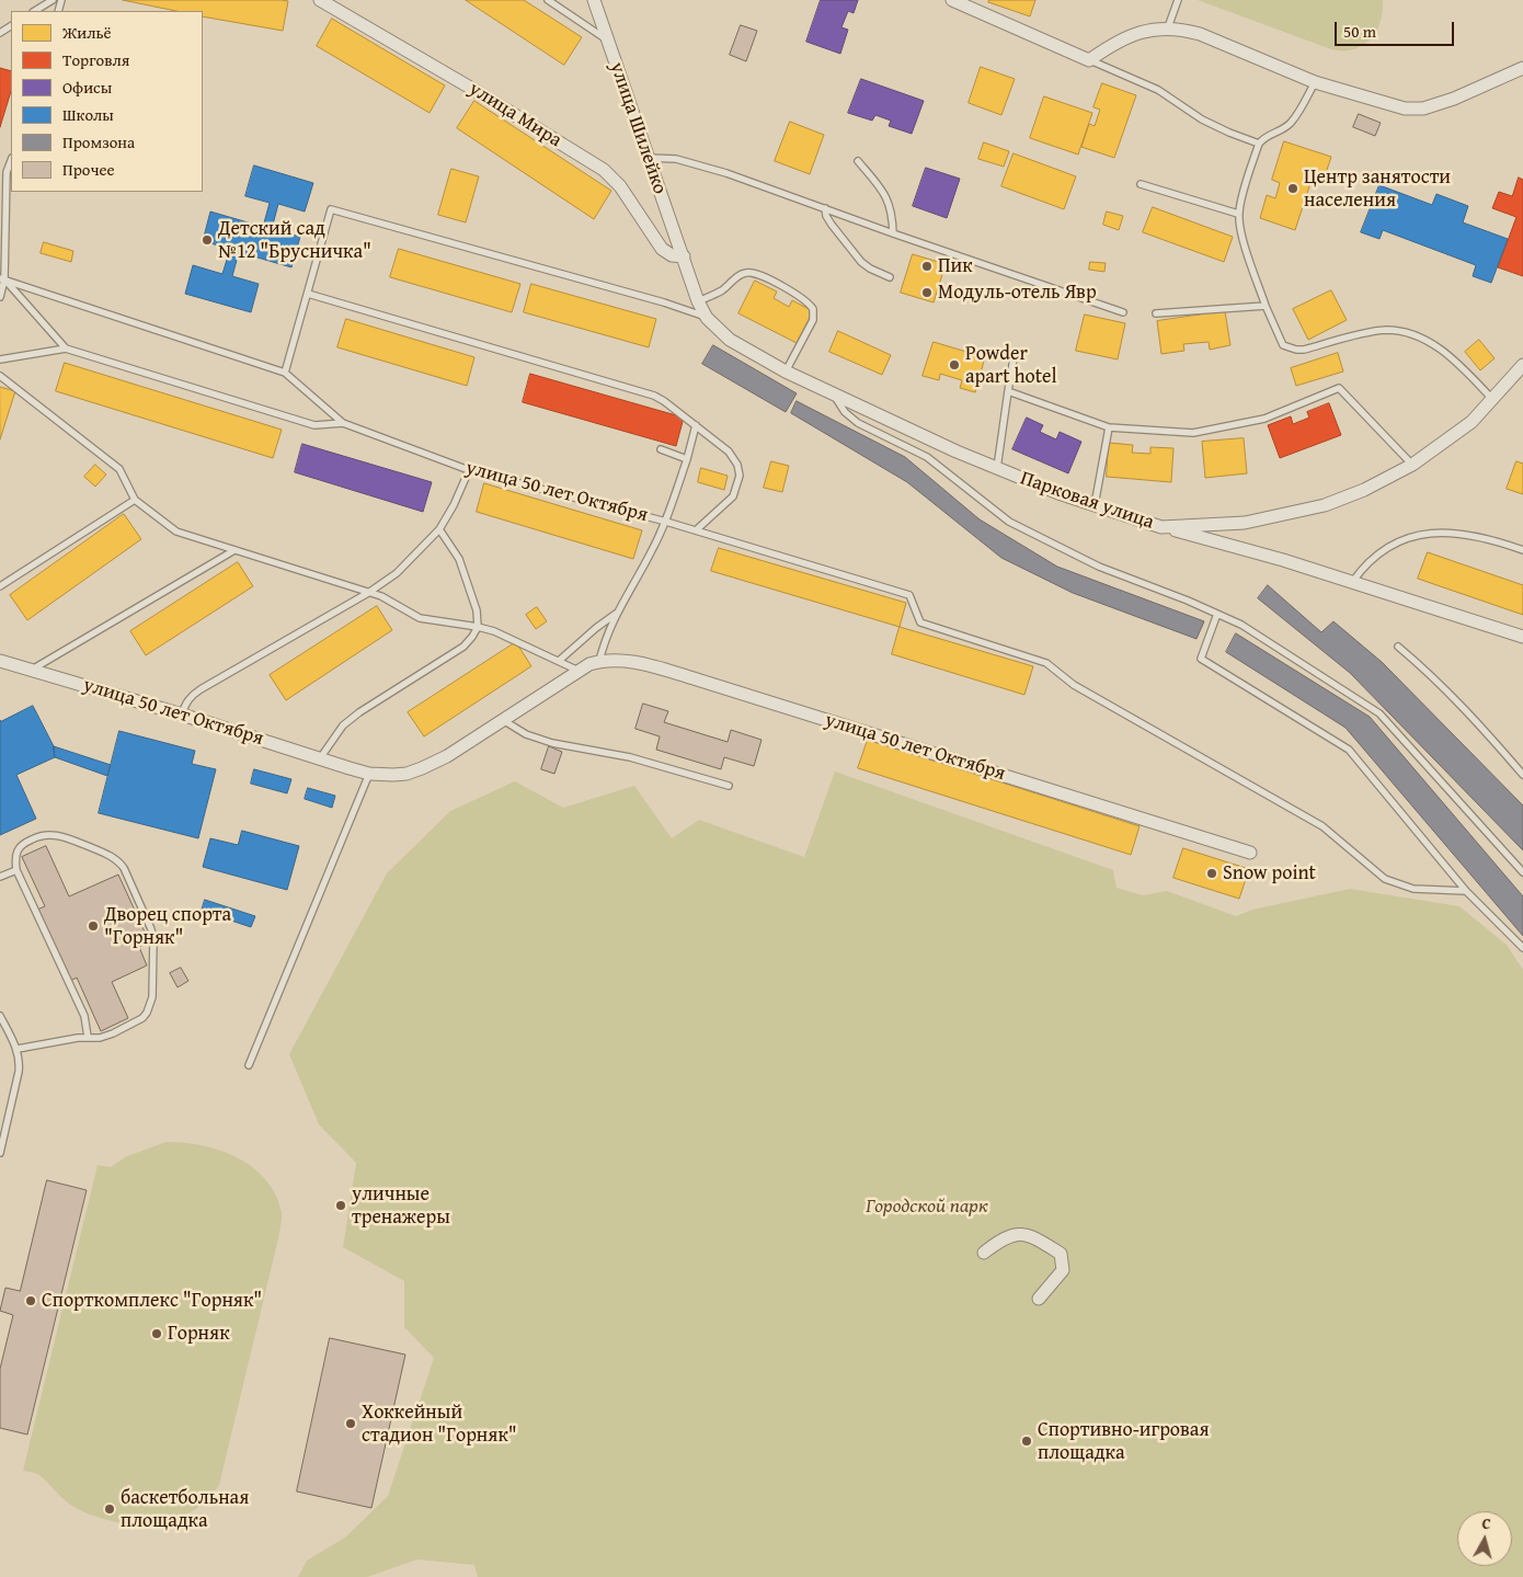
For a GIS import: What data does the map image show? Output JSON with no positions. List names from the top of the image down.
{
  "streets": {
    "street": [
      "улица Мира",
      "улица Шилейко",
      "улица 50 лет Октября",
      "Парковая улица"
    ]
  },
  "crossings": [
    ["улица Мира", "улица Шилейко"],
    ["улица Мира", "Парковая улица"],
    ["улица Шилейко", "Парковая улица"]
  ],
  "parks": ["Городской парк"],
  "places": [
    "Центр занятости населения",
    "Детский сад №12 \"Брусничка\"",
    "Пик",
    "Модуль-отель Явр",
    "Powder apart hotel",
    "Snow point",
    "Дворец спорта \"Горняк\"",
    "уличные тренажеры",
    "Спорткомплекс \"Горняк\"",
    "Горняк",
    "Хоккейный стадион \"Горняк\"",
    "Спортивно-игровая площадка",
    "баскетбольная площадка"
  ],
  "legend": [
    "Жильё",
    "Торговля",
    "Офисы",
    "Школы",
    "Промзона",
    "Прочее"
  ],
  "scale_bar": "50 m",
  "north": "top"
}
